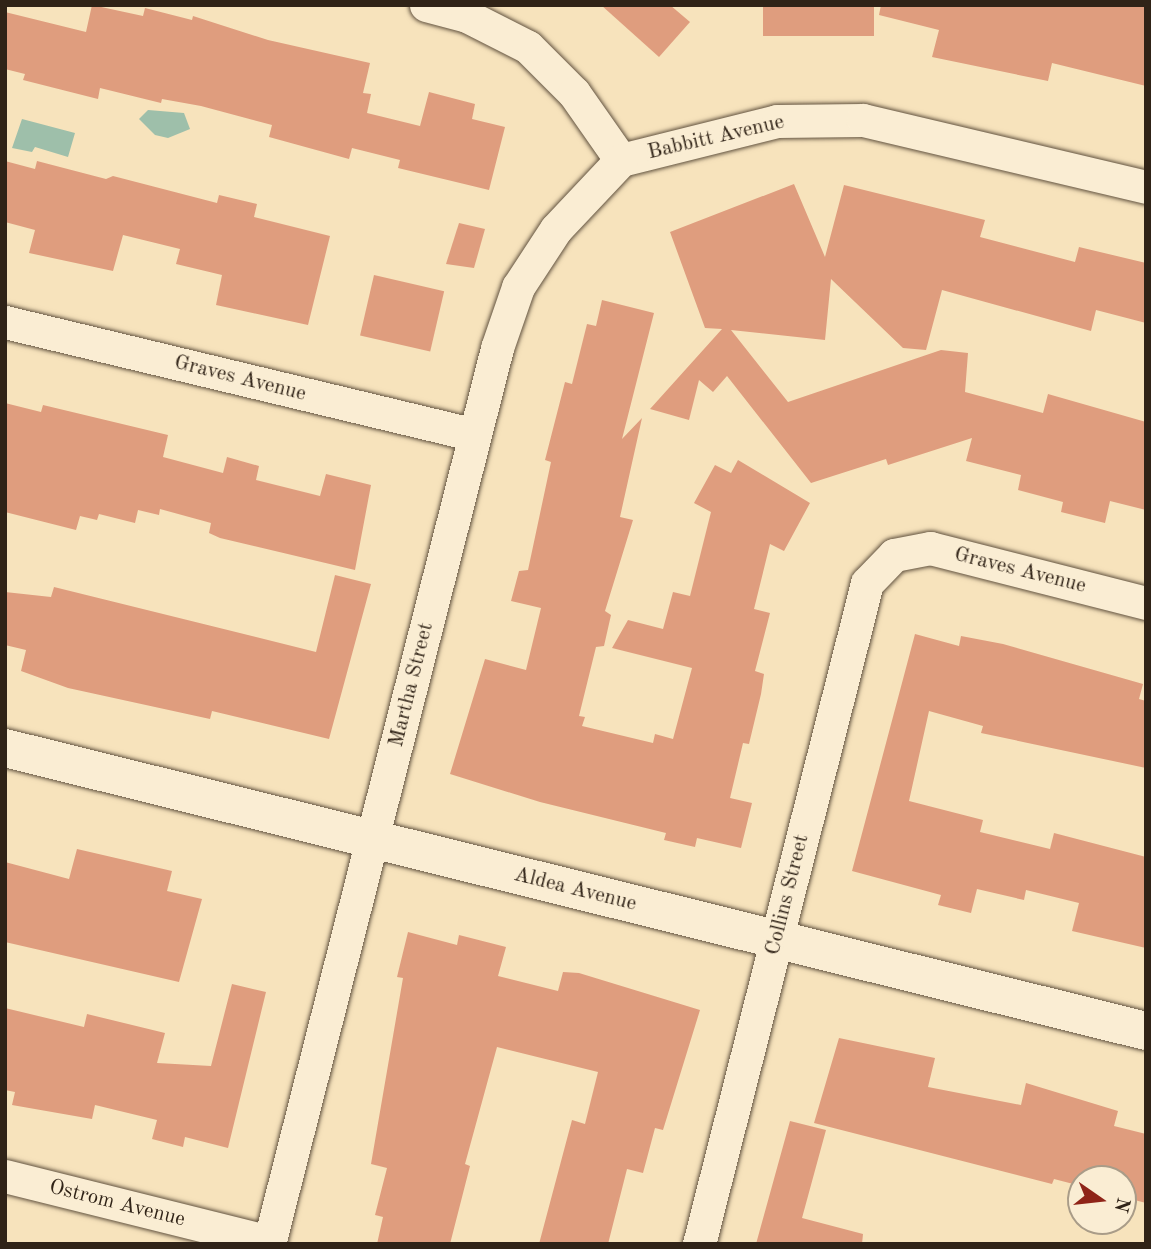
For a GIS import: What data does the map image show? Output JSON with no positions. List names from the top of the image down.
{
  "streets": {
    "street": [
      "Babbitt Avenue",
      "Graves Avenue",
      "Martha Street",
      "Aldea Avenue",
      "Collins Street",
      "Ostrom Avenue"
    ]
  },
  "crossings": [
    ["Babbitt Avenue", "Martha Street"],
    ["Graves Avenue", "Martha Street"],
    ["Graves Avenue", "Collins Street"],
    ["Martha Street", "Aldea Avenue"],
    ["Martha Street", "Ostrom Avenue"],
    ["Aldea Avenue", "Collins Street"]
  ],
  "north": "right"
}
